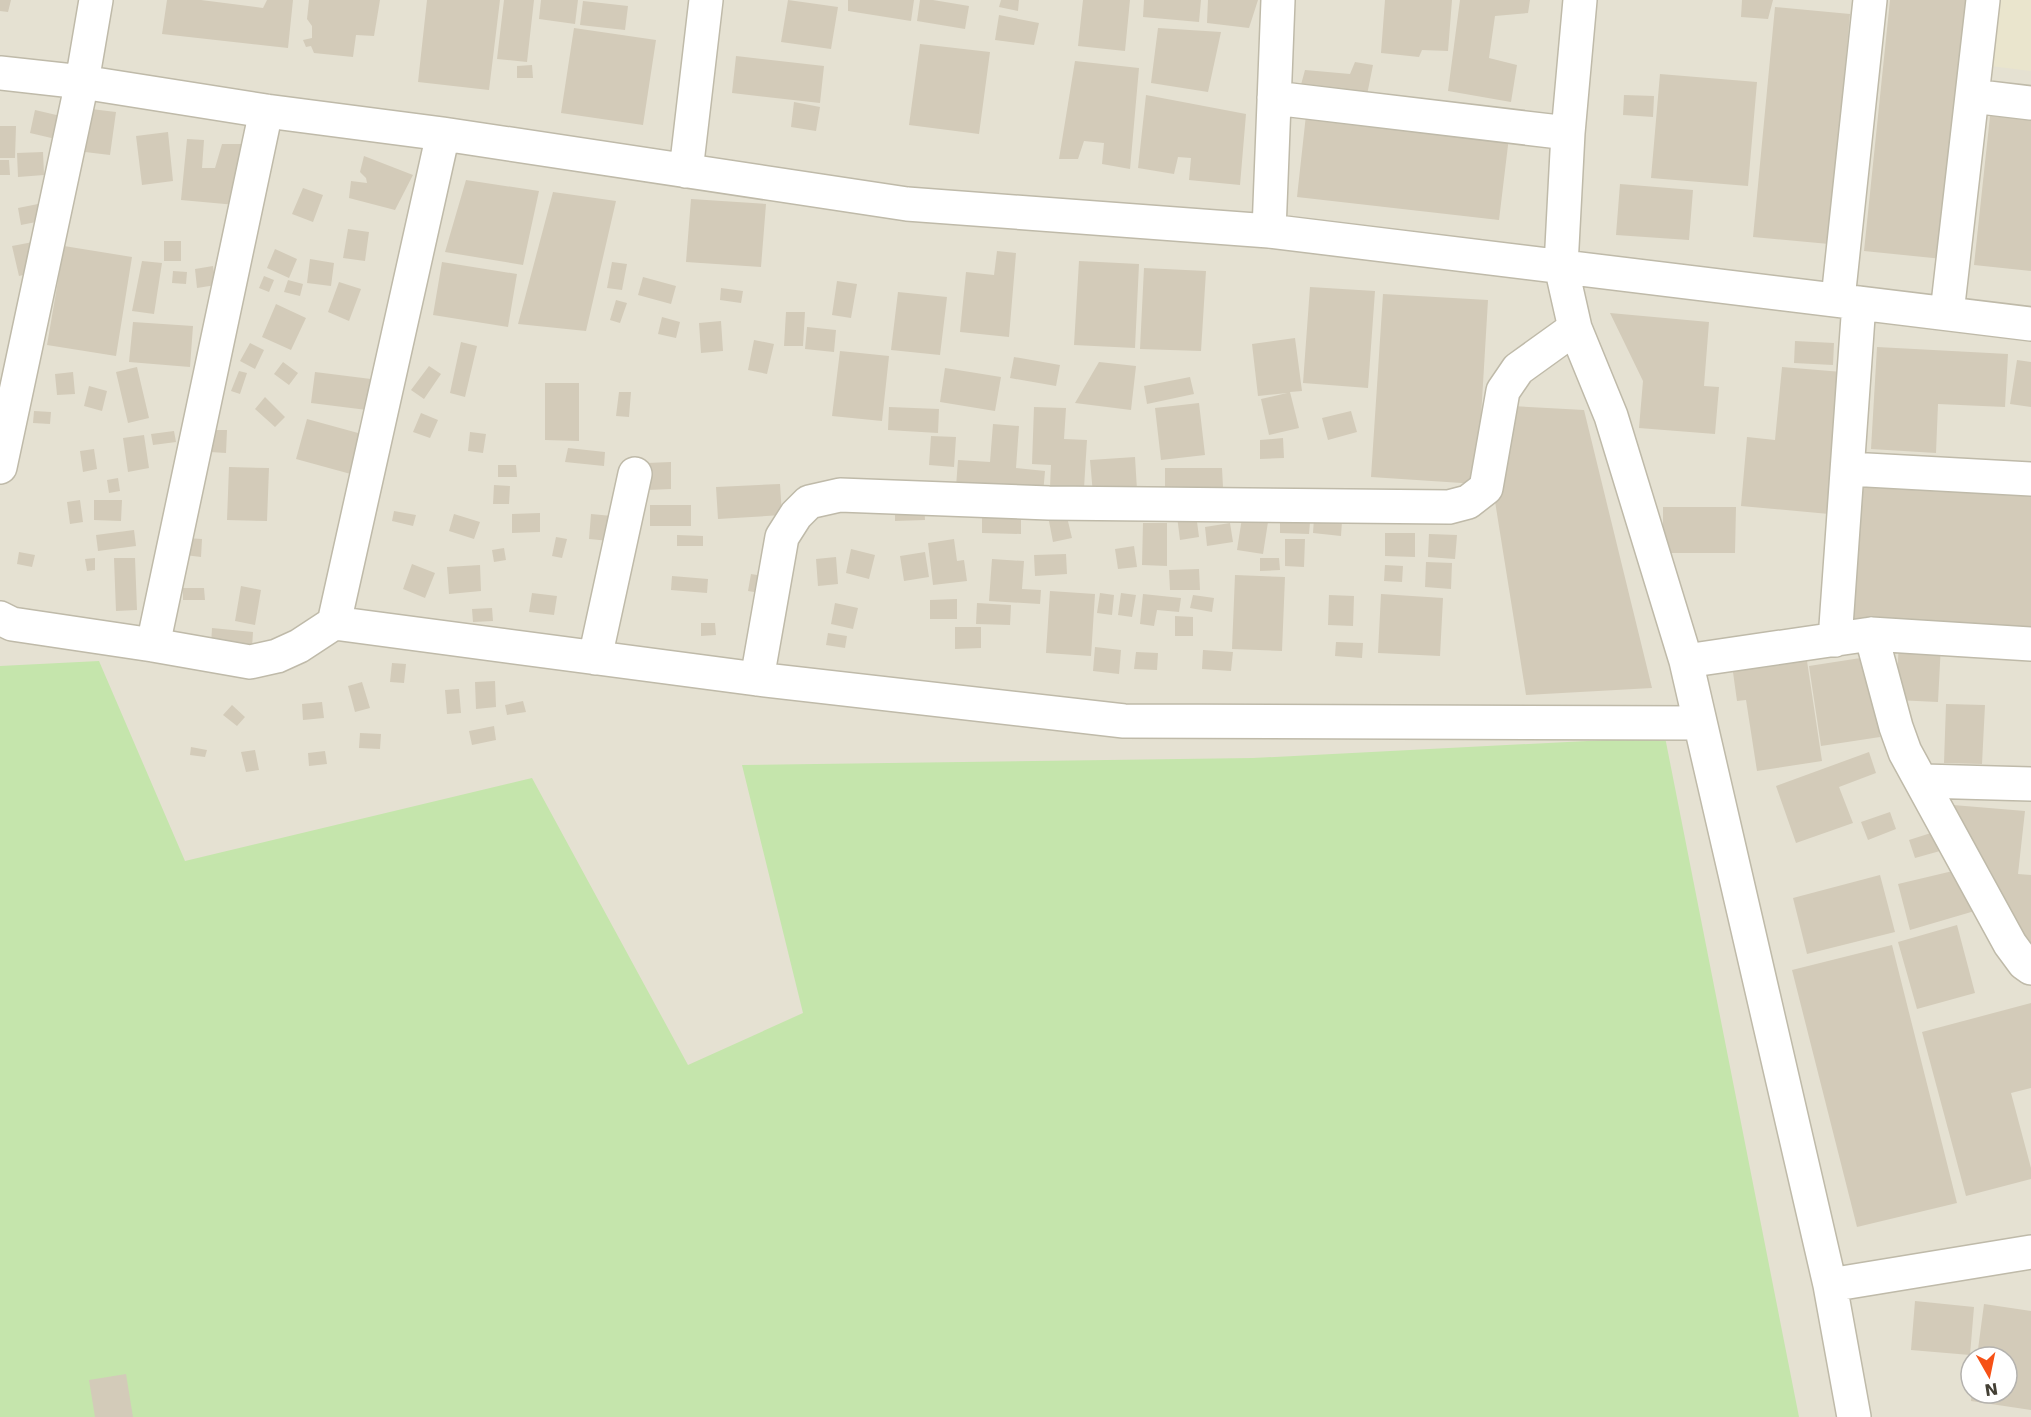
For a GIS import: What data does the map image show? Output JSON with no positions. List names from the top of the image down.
{
  "north": "bottom"
}
